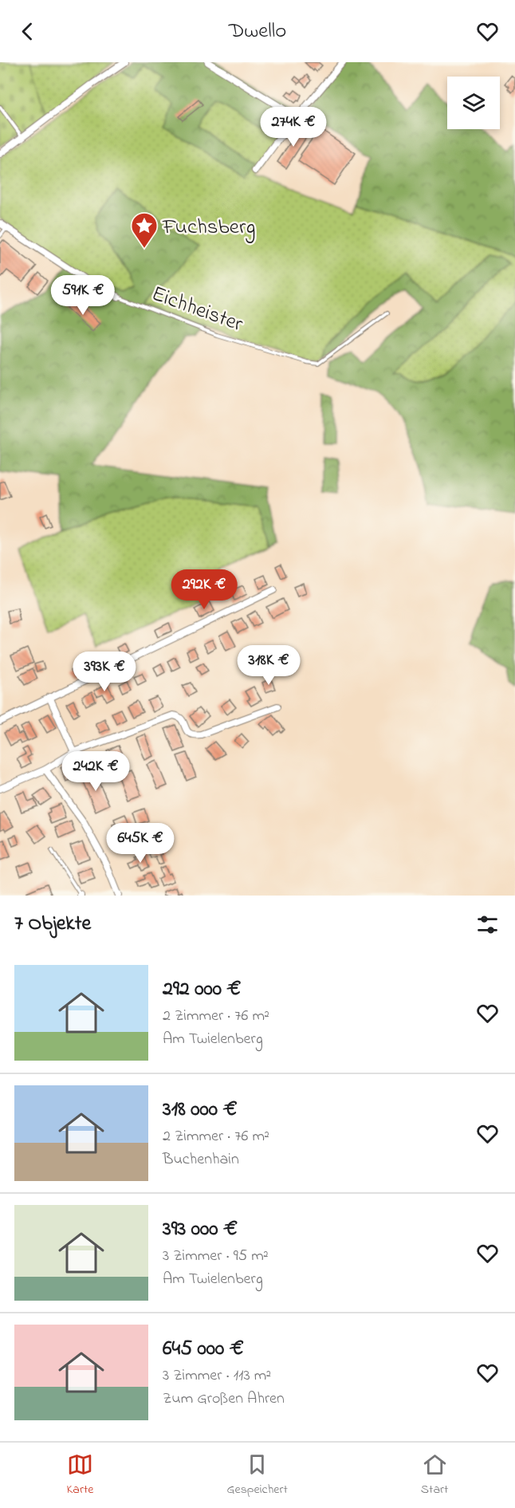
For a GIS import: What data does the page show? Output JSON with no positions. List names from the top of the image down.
{
  "streets": {
    "street": ["Eichheister"]
  },
  "places": {
    "place": ["Fuchsberg"]
  },
  "page": {
    "header": "Dwello",
    "price": [
      "274K €",
      "591K €",
      "292K €",
      "318K €",
      "393K €",
      "242K €",
      "645K €"
    ],
    "heading": "7 Objekte",
    "list": [
      {
        "name": "292 000 €",
        "note": "2 Zimmer · 76 m² · Am Twielenberg"
      },
      {
        "name": "318 000 €",
        "note": "2 Zimmer · 76 m² · Buchenhain"
      },
      {
        "name": "393 000 €",
        "note": "3 Zimmer · 95 m² · Am Twielenberg"
      },
      {
        "name": "645 000 €",
        "note": "3 Zimmer · 113 m² · Zum Großen Ahren"
      }
    ],
    "tabs": ["Karte", "Gespeichert", "Start"]
  }
}
